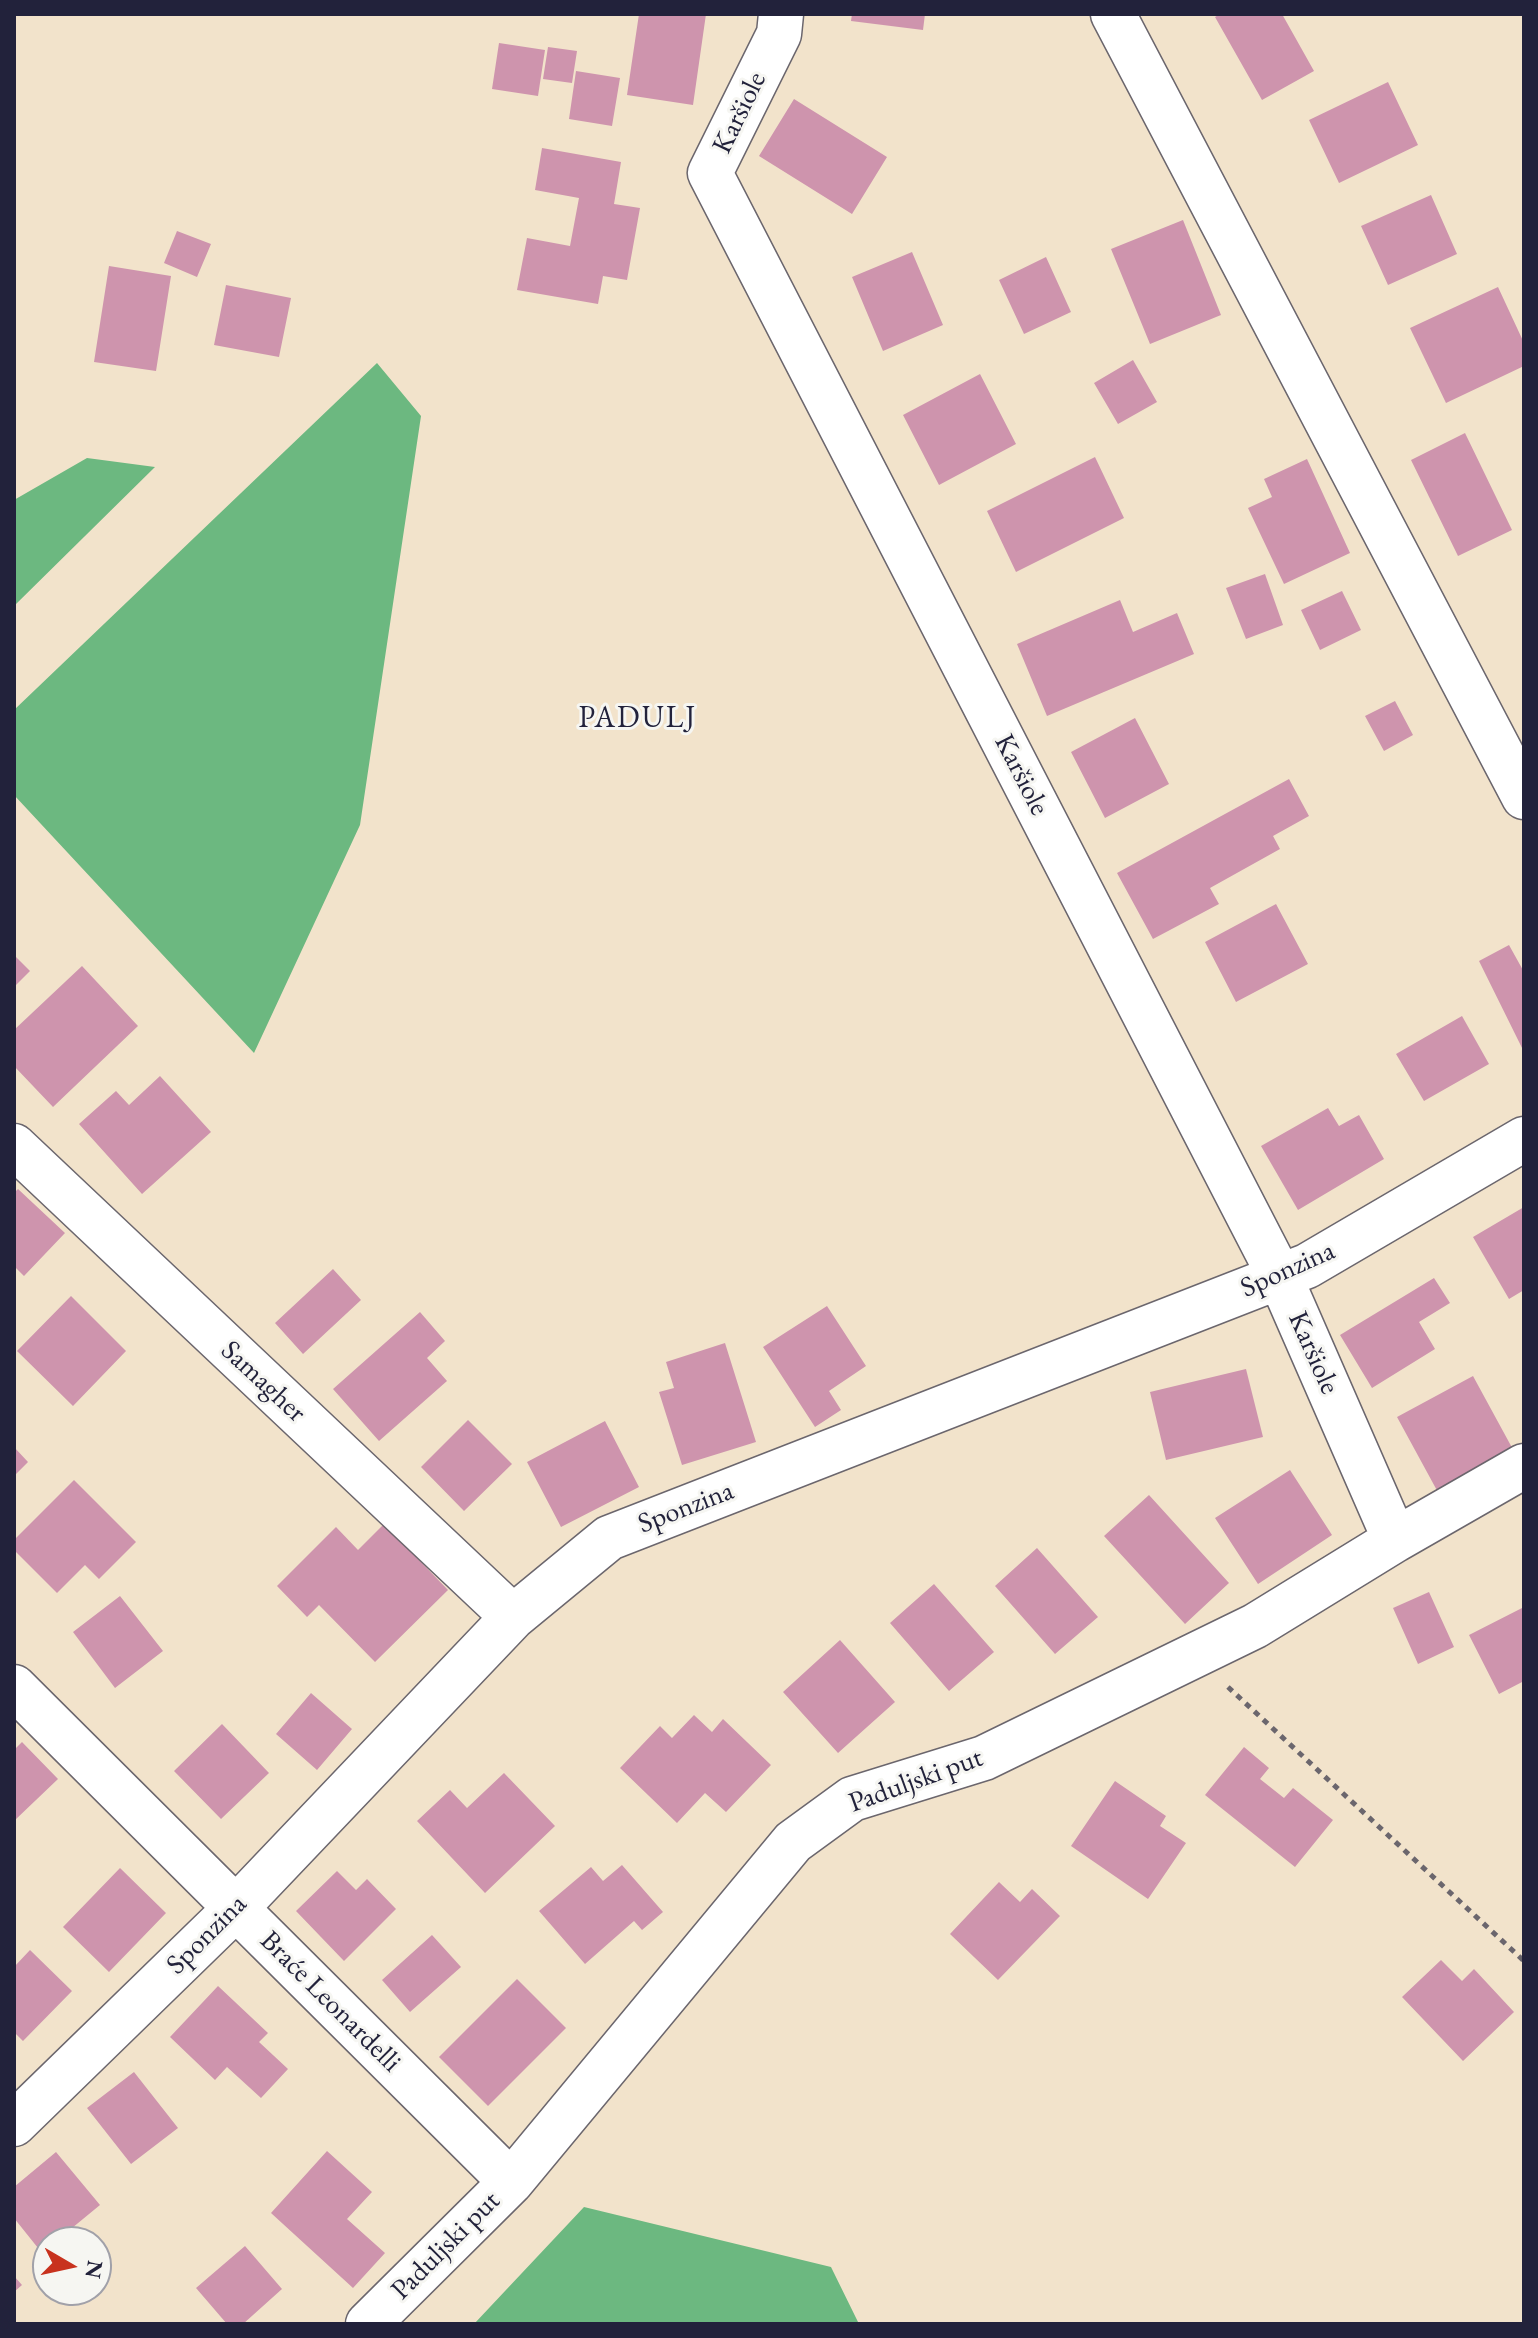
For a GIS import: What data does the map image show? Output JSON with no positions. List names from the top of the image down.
{
  "streets": {
    "street": [
      "Karšiole",
      "Sponzina",
      "Samagher",
      "Paduljski put",
      "Braće Leonardelli"
    ]
  },
  "crossings": [
    ["Karšiole", "Sponzina"],
    ["Karšiole", "Paduljski put"],
    ["Sponzina", "Samagher"],
    ["Sponzina", "Braće Leonardelli"],
    ["Paduljski put", "Braće Leonardelli"]
  ],
  "districts": ["PADULJ"],
  "north": "right"
}
